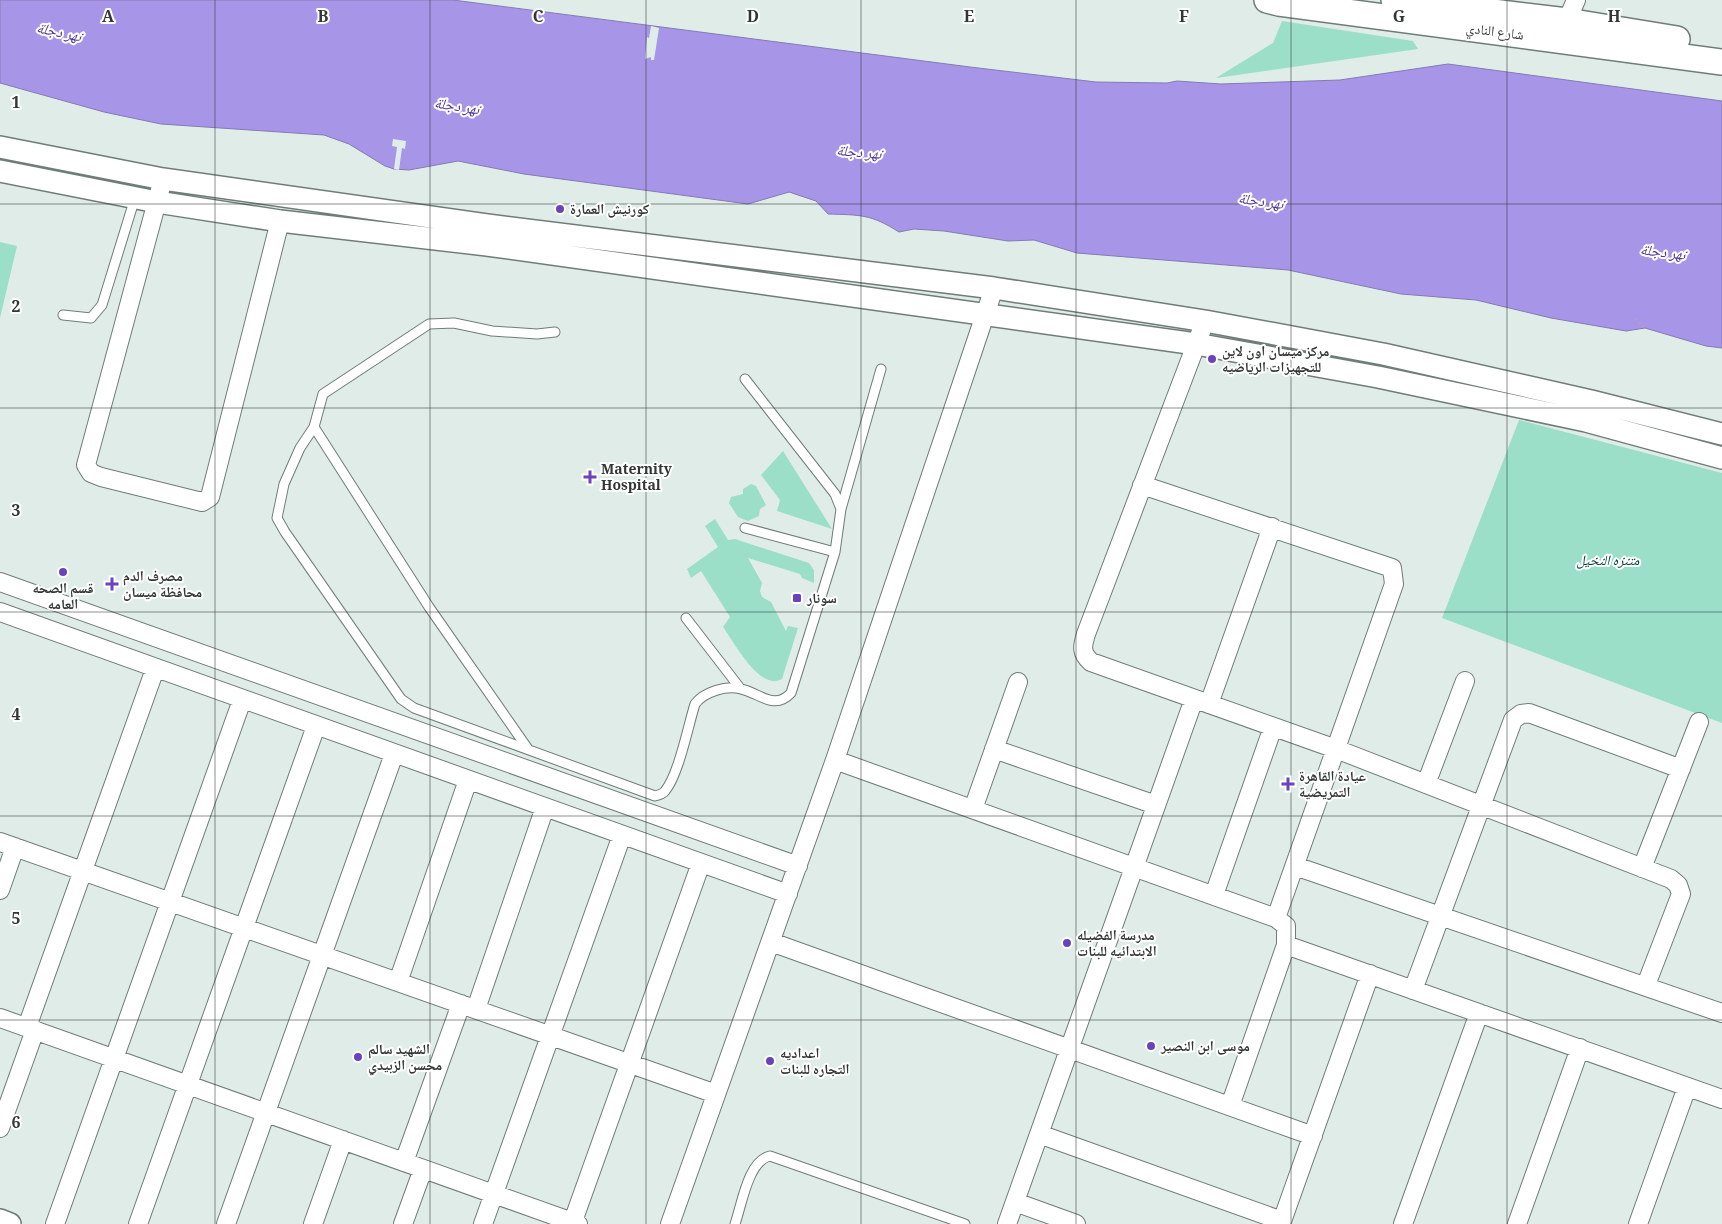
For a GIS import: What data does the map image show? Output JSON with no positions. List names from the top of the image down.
{
  "streets": {
    "main road": ["شارع النادي"]
  },
  "water": ["نهر دجلة"],
  "parks": ["متنزه النخيل"],
  "places": {
    "other": [
      "كورنيش العمارة",
      "مركز ميسان اون لاين للتجهيزات الرياضيه",
      "قسم الصحه العامه",
      "مدرسة الفضيله الابتدائيه للبنات",
      "موسى ابن النصير",
      "الشهيد سالم محسن الزبيدي",
      "اعداديه التجاره للبنات"
    ],
    "health": ["Maternity Hospital", "مصرف الدم محافظة ميسان", "عيادة القاهرة التمريضية"],
    "transit": ["سونار"]
  },
  "grid": {
    "columns": [
      "A",
      "B",
      "C",
      "D",
      "E",
      "F",
      "G",
      "H"
    ],
    "rows": [
      "1",
      "2",
      "3",
      "4",
      "5",
      "6"
    ]
  }
}
